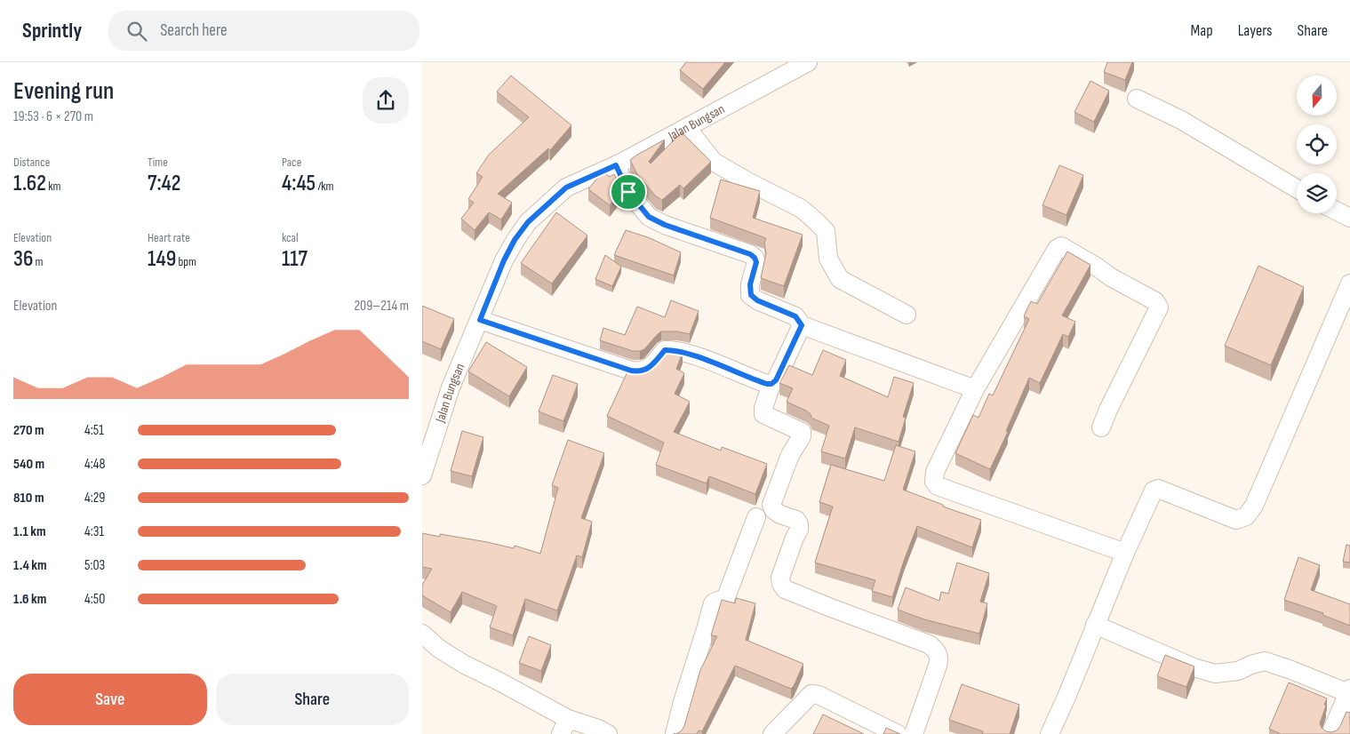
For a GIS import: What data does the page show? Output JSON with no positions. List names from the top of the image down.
{
  "streets": {
    "street": ["Jalan Bungsan"]
  },
  "north": "bottom",
  "page": {
    "header": "Sprintly",
    "search": "Search here",
    "nav": ["Map", "Layers", "Share"],
    "heading": ["Evening run", "19:53 · 6 × 270 m"],
    "stats": [
      ["Distance", "1.62 km"],
      ["Time", "7:42"],
      ["Pace", "4:45 /km"],
      ["Elevation", "36 m"],
      ["Heart rate", "149 bpm"],
      ["kcal", "117"]
    ],
    "chart": ["Elevation", "209–214 m"],
    "list": [
      {
        "name": "270 m",
        "note": "4:51"
      },
      {
        "name": "540 m",
        "note": "4:48"
      },
      {
        "name": "810 m",
        "note": "4:29"
      },
      {
        "name": "1.1 km",
        "note": "4:31"
      },
      {
        "name": "1.4 km",
        "note": "5:03"
      },
      {
        "name": "1.6 km",
        "note": "4:50"
      }
    ],
    "buttons": ["Save", "Share"]
  }
}
